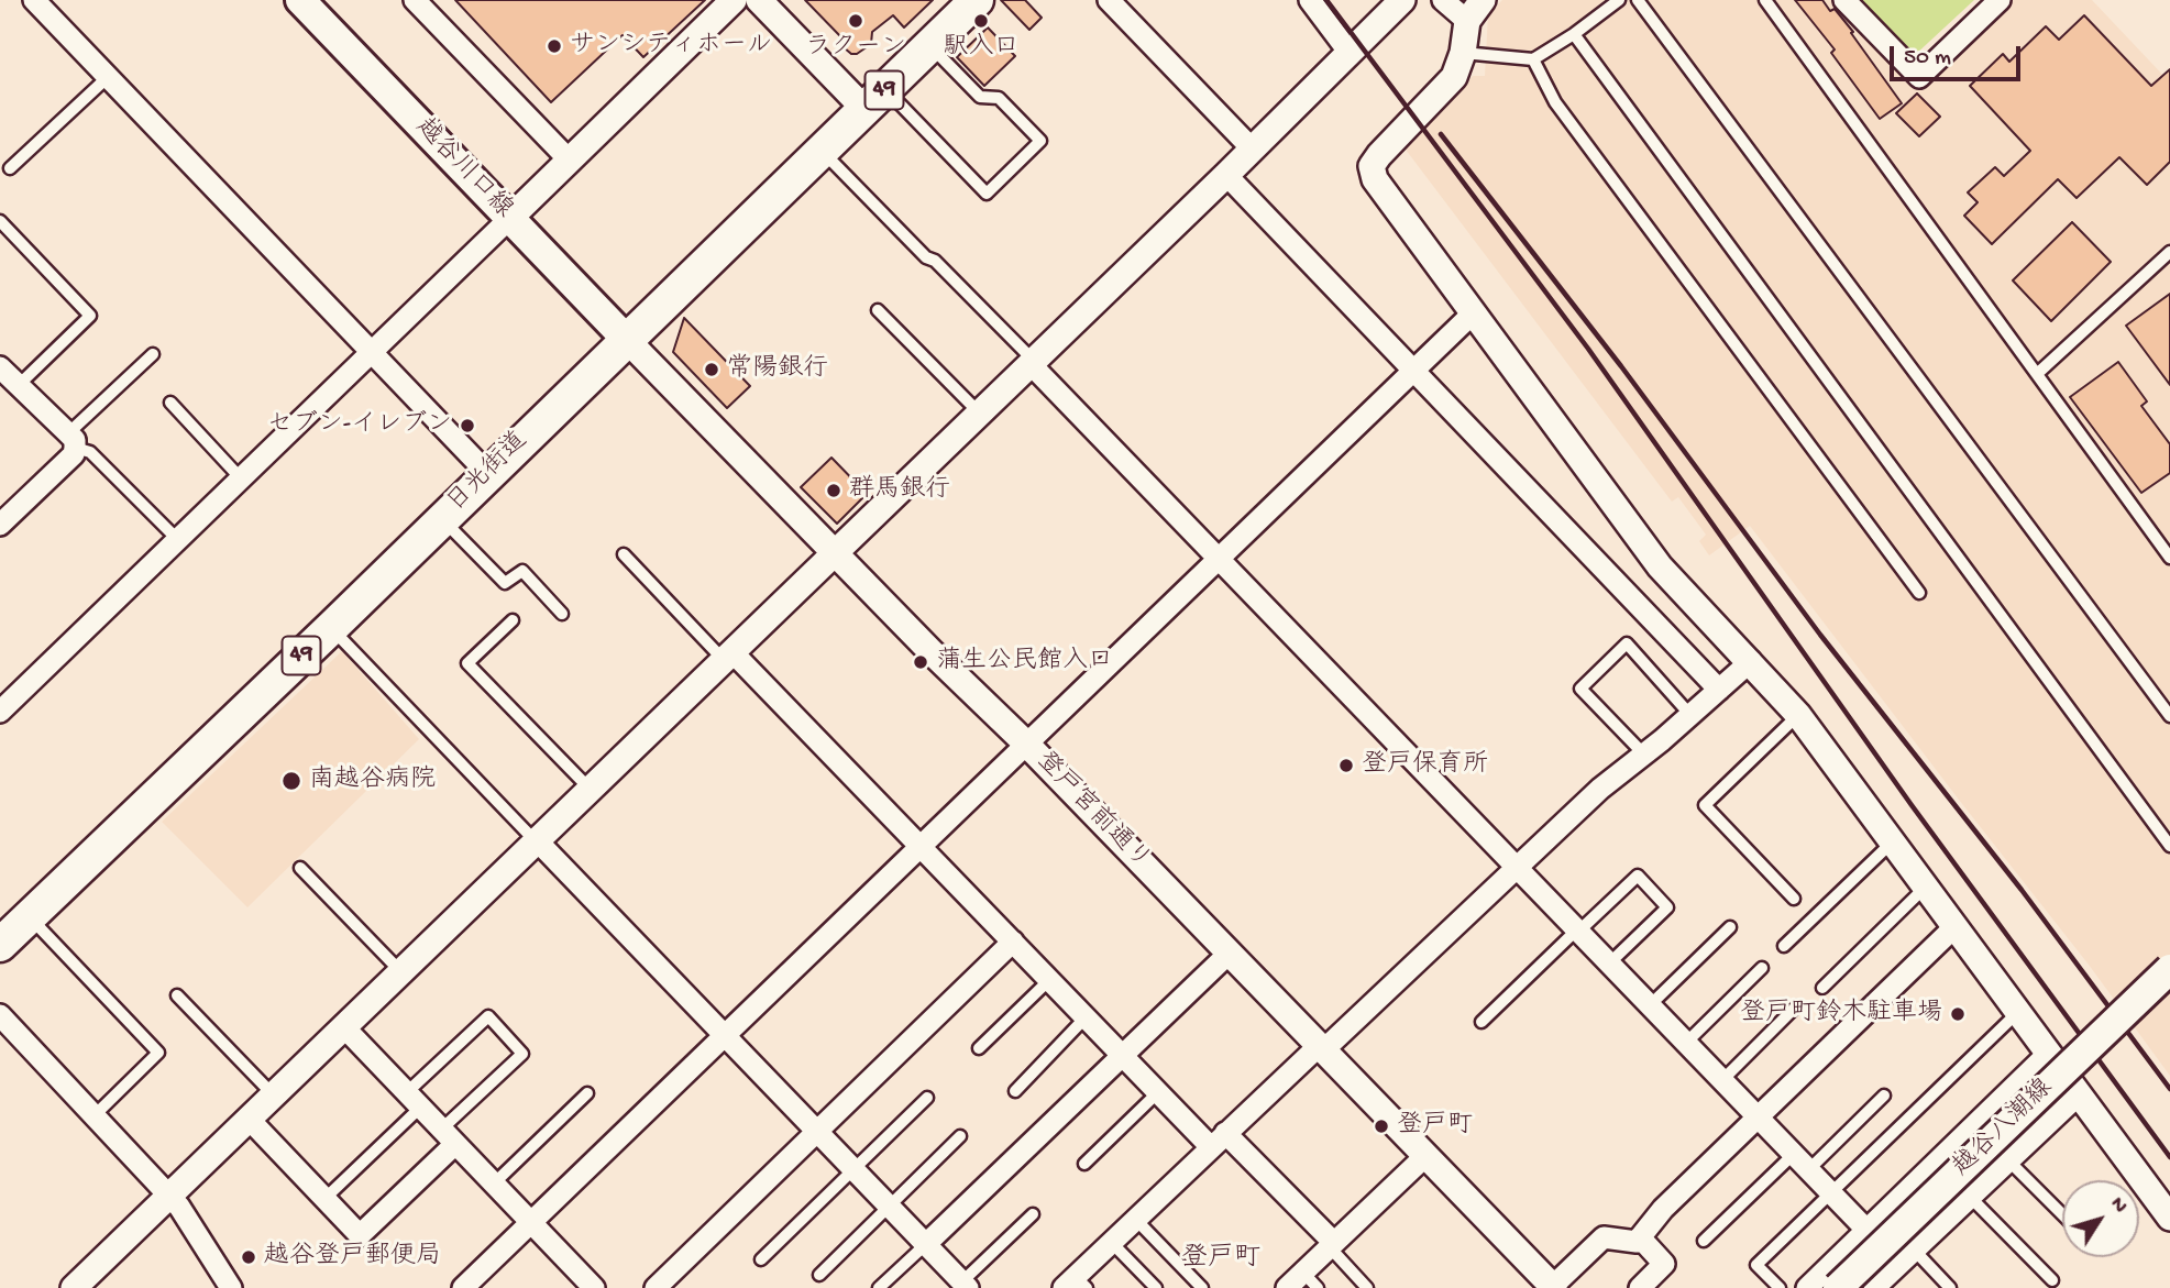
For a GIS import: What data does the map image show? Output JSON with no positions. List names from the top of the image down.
{
  "streets": {
    "main road": [
      "49",
      "越谷川口線",
      "日光街道",
      "越谷八潮線"
    ],
    "street": ["登戸宮前通り"]
  },
  "crossings": [
    ["越谷川口線", "日光街道"],
    ["越谷川口線", "登戸宮前通り"],
    ["日光街道", "登戸宮前通り"]
  ],
  "districts": ["登戸町"],
  "places": [
    "ラクーン",
    "駅入口",
    "サンシティホール",
    "常陽銀行",
    "セブン-イレブン",
    "群馬銀行",
    "蒲生公民館入口",
    "登戸保育所",
    "南越谷病院",
    "登戸町鈴木駐車場",
    "登戸町",
    "越谷登戸郵便局"
  ],
  "scale_bar": "50 m",
  "north": "top right"
}
